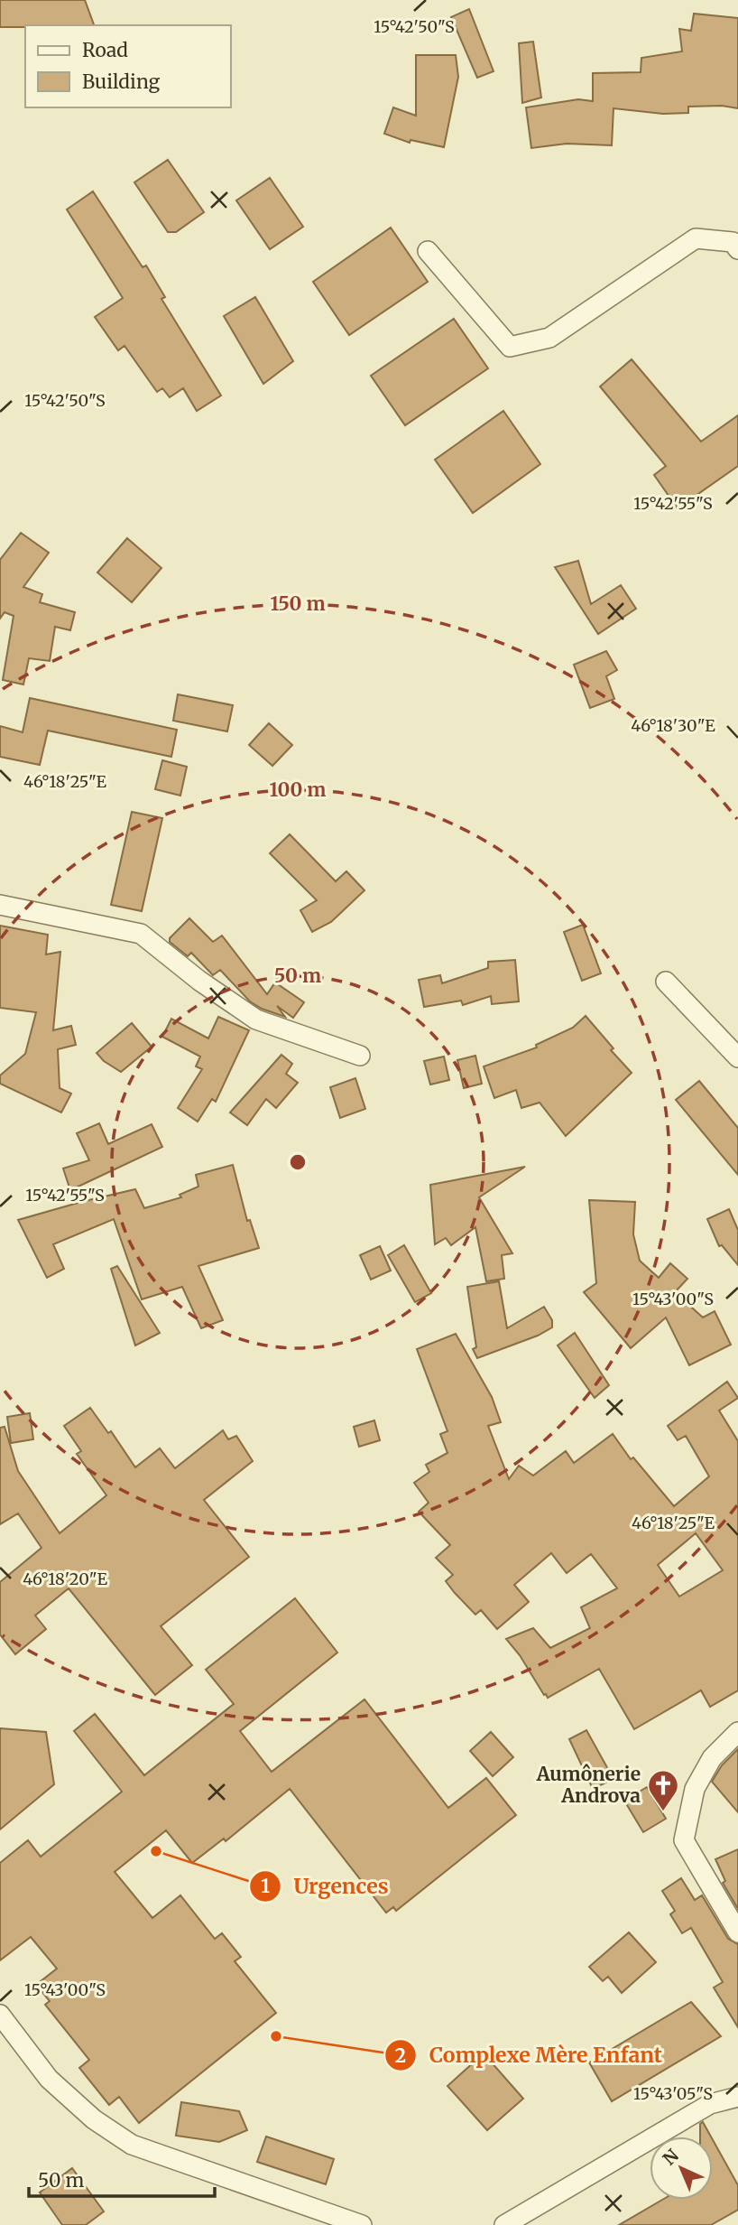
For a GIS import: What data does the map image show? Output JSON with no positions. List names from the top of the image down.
{
  "places": {
    "church": ["Aumônerie Androva"],
    "other": ["Urgences", "Complexe Mère Enfant"]
  },
  "legend": ["Road", "Building"],
  "scale_bar": "50 m",
  "north": "top left",
  "coordinates": [
    "15°42'50\"S",
    "15°42'55\"S",
    "46°18'30\"E",
    "46°18'25\"E",
    "15°43'00\"S",
    "46°18'20\"E",
    "15°43'05\"S"
  ],
  "rings": ["150 m", "100 m", "50 m"]
}
